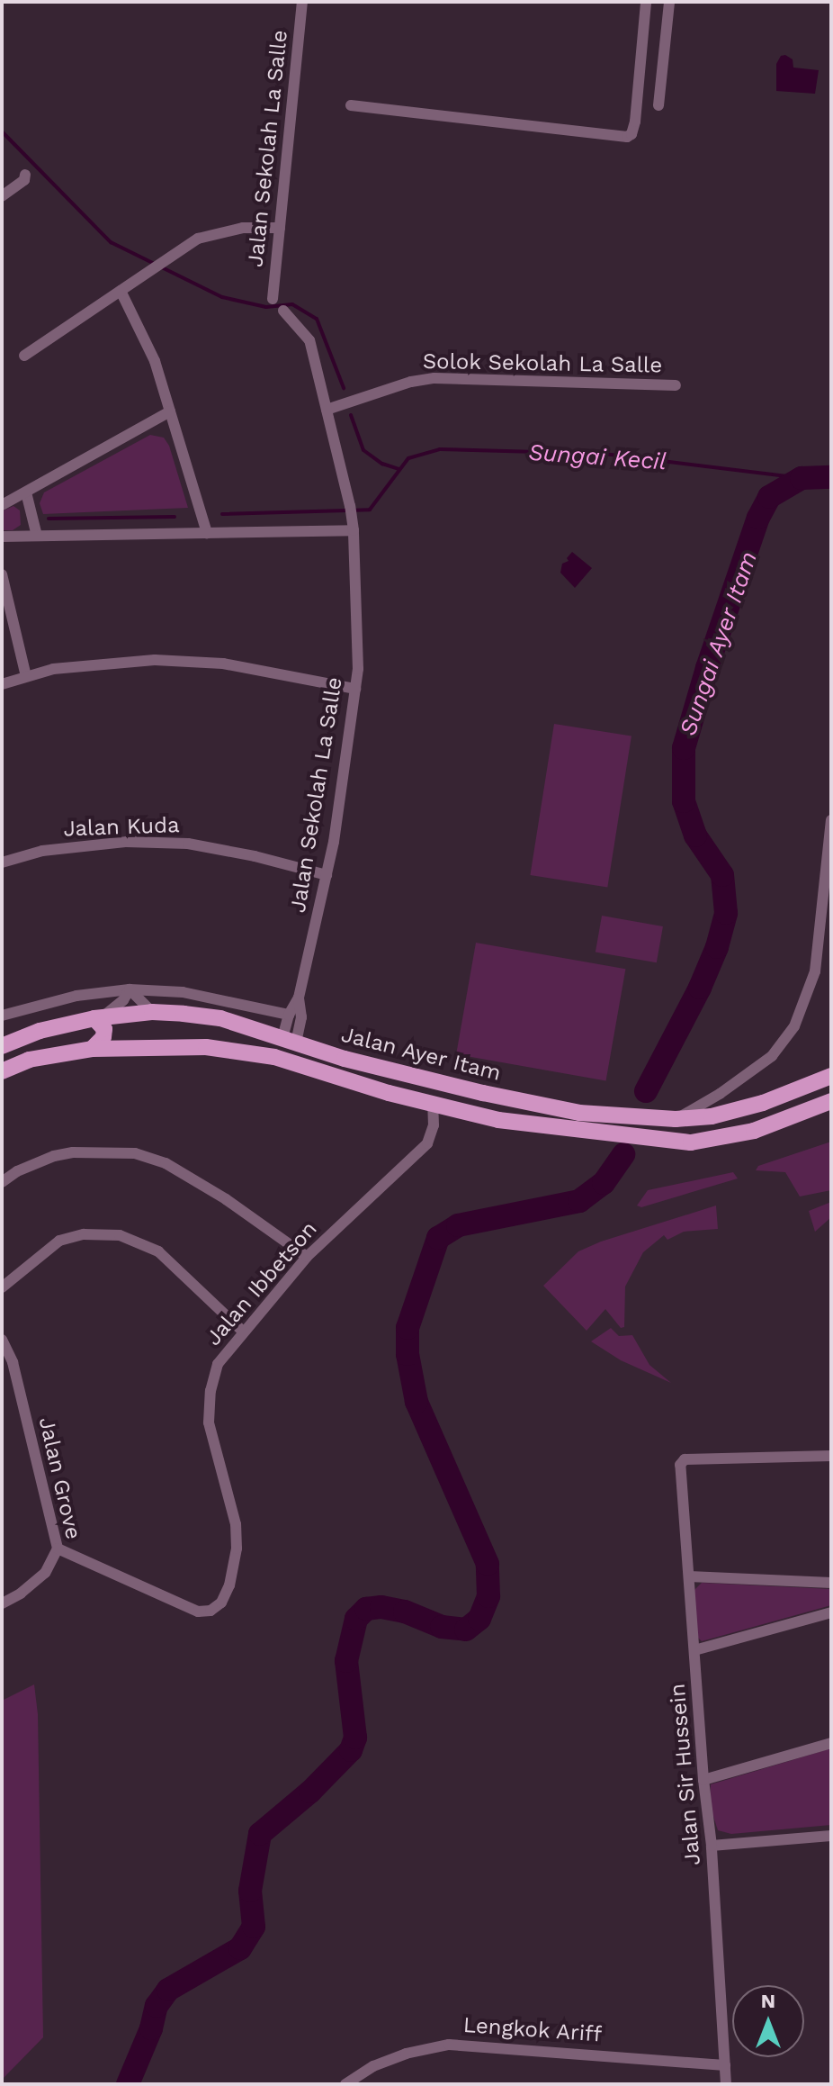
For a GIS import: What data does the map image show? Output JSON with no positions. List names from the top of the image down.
{
  "streets": {
    "main road": ["Jalan Ayer Itam"],
    "street": [
      "Jalan Sekolah La Salle",
      "Solok Sekolah La Salle",
      "Jalan Kuda",
      "Jalan Ibbetson",
      "Jalan Grove",
      "Jalan Sir Hussein",
      "Lengkok Ariff"
    ]
  },
  "crossings": [
    ["Jalan Sekolah La Salle", "Solok Sekolah La Salle"],
    ["Jalan Sekolah La Salle", "Jalan Kuda"],
    ["Jalan Sekolah La Salle", "Jalan Ayer Itam"],
    ["Jalan Ayer Itam", "Jalan Ibbetson"],
    ["Jalan Ibbetson", "Jalan Grove"],
    ["Jalan Sir Hussein", "Lengkok Ariff"]
  ],
  "water": ["Sungai Kecil", "Sungai Ayer Itam"],
  "north": "top"
}
